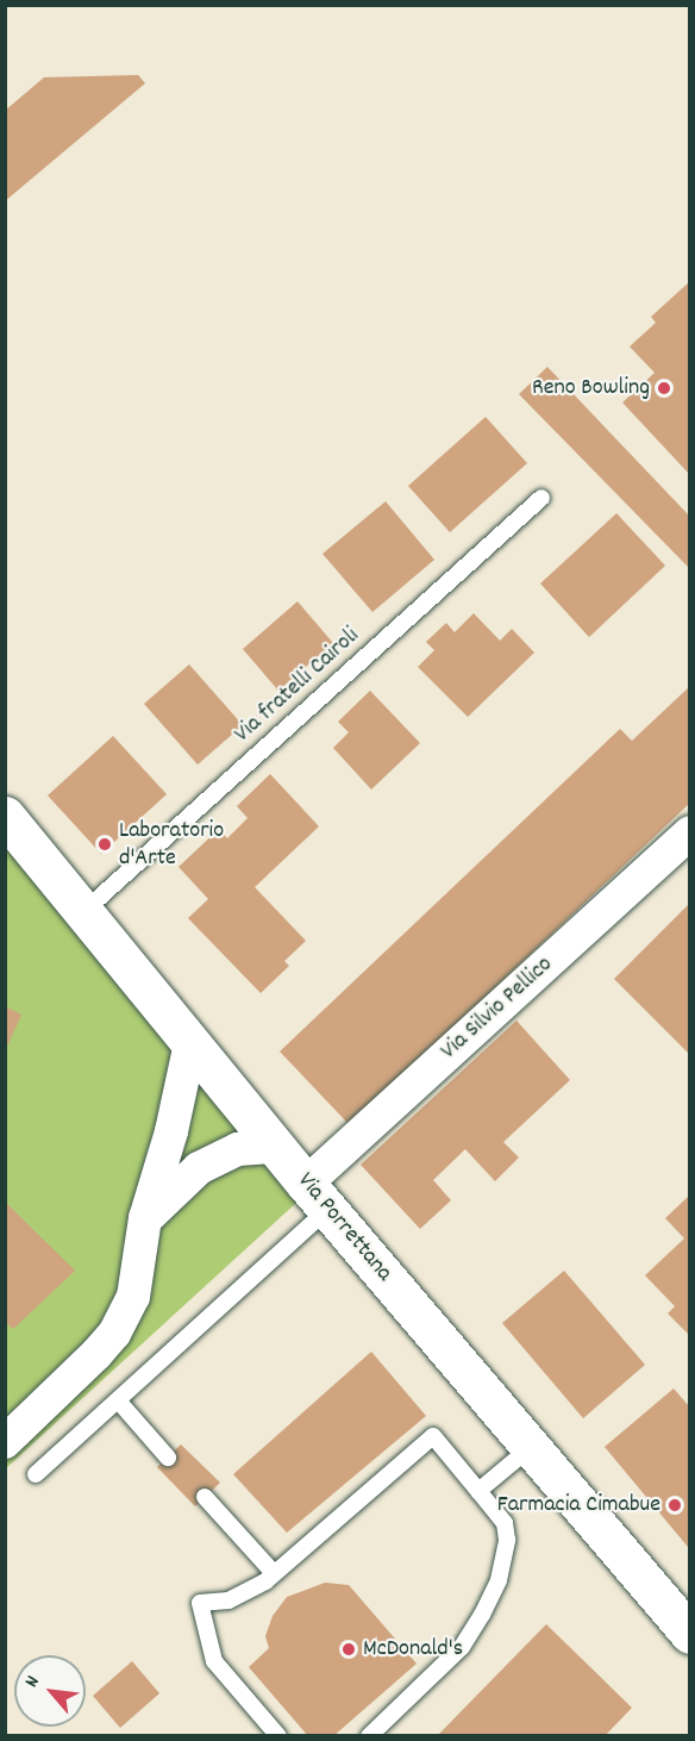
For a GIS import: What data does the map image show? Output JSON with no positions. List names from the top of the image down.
{
  "streets": {
    "main road": ["Via Porrettana"],
    "street": ["Via Silvio Pellico"],
    "lane": ["Via fratelli Cairoli"]
  },
  "crossings": [
    ["Via fratelli Cairoli", "Via Porrettana"],
    ["Via Silvio Pellico", "Via Porrettana"]
  ],
  "places": [
    "Reno Bowling",
    "Laboratorio d'Arte",
    "Farmacia Cimabue",
    "McDonald's"
  ],
  "north": "top left"
}
